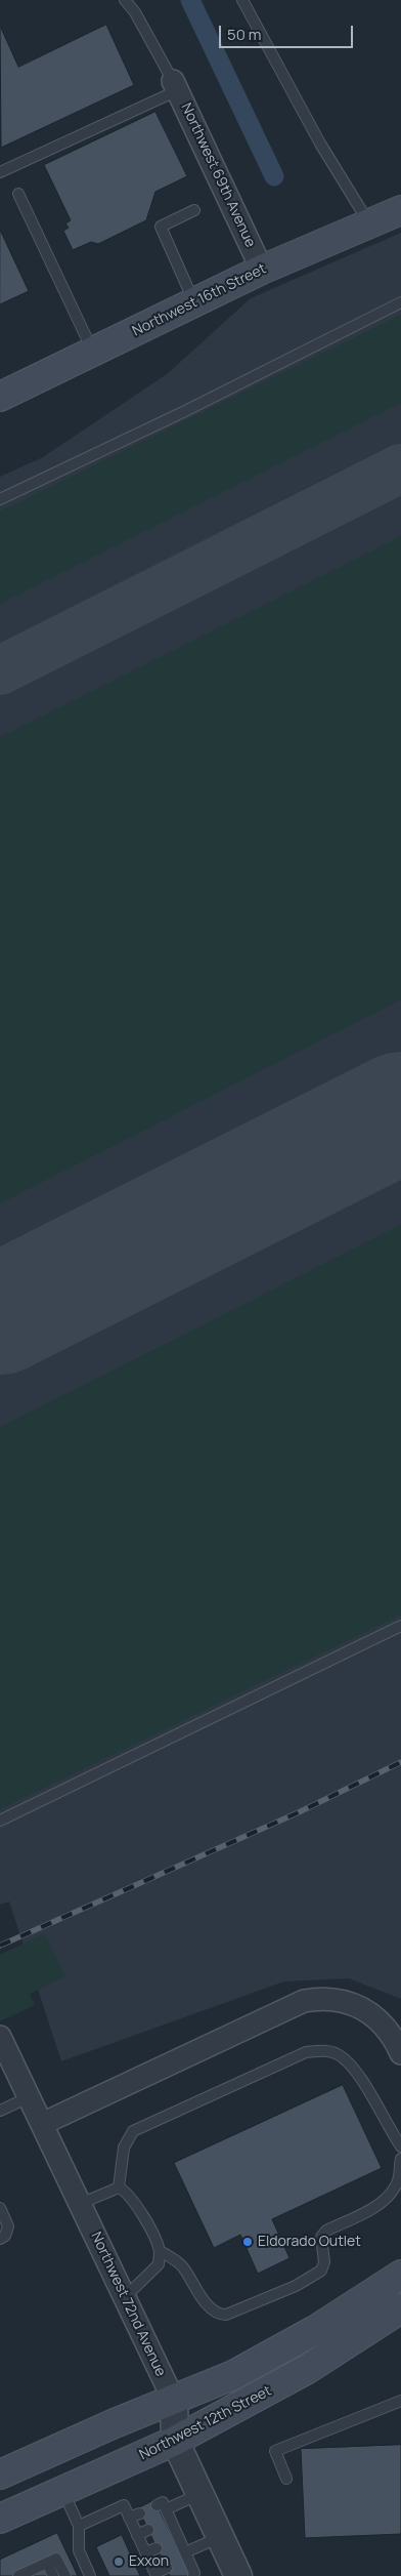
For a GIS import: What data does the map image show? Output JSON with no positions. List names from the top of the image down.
{
  "streets": {
    "main road": ["Northwest 16th Street", "Northwest 12th Street"],
    "street": ["Northwest 69th Avenue", "Northwest 72nd Avenue"]
  },
  "crossings": [
    ["Northwest 69th Avenue", "Northwest 16th Street"],
    ["Northwest 72nd Avenue", "Northwest 12th Street"]
  ],
  "places": ["Eldorado Outlet", "Exxon"],
  "scale_bar": "50 m"
}
